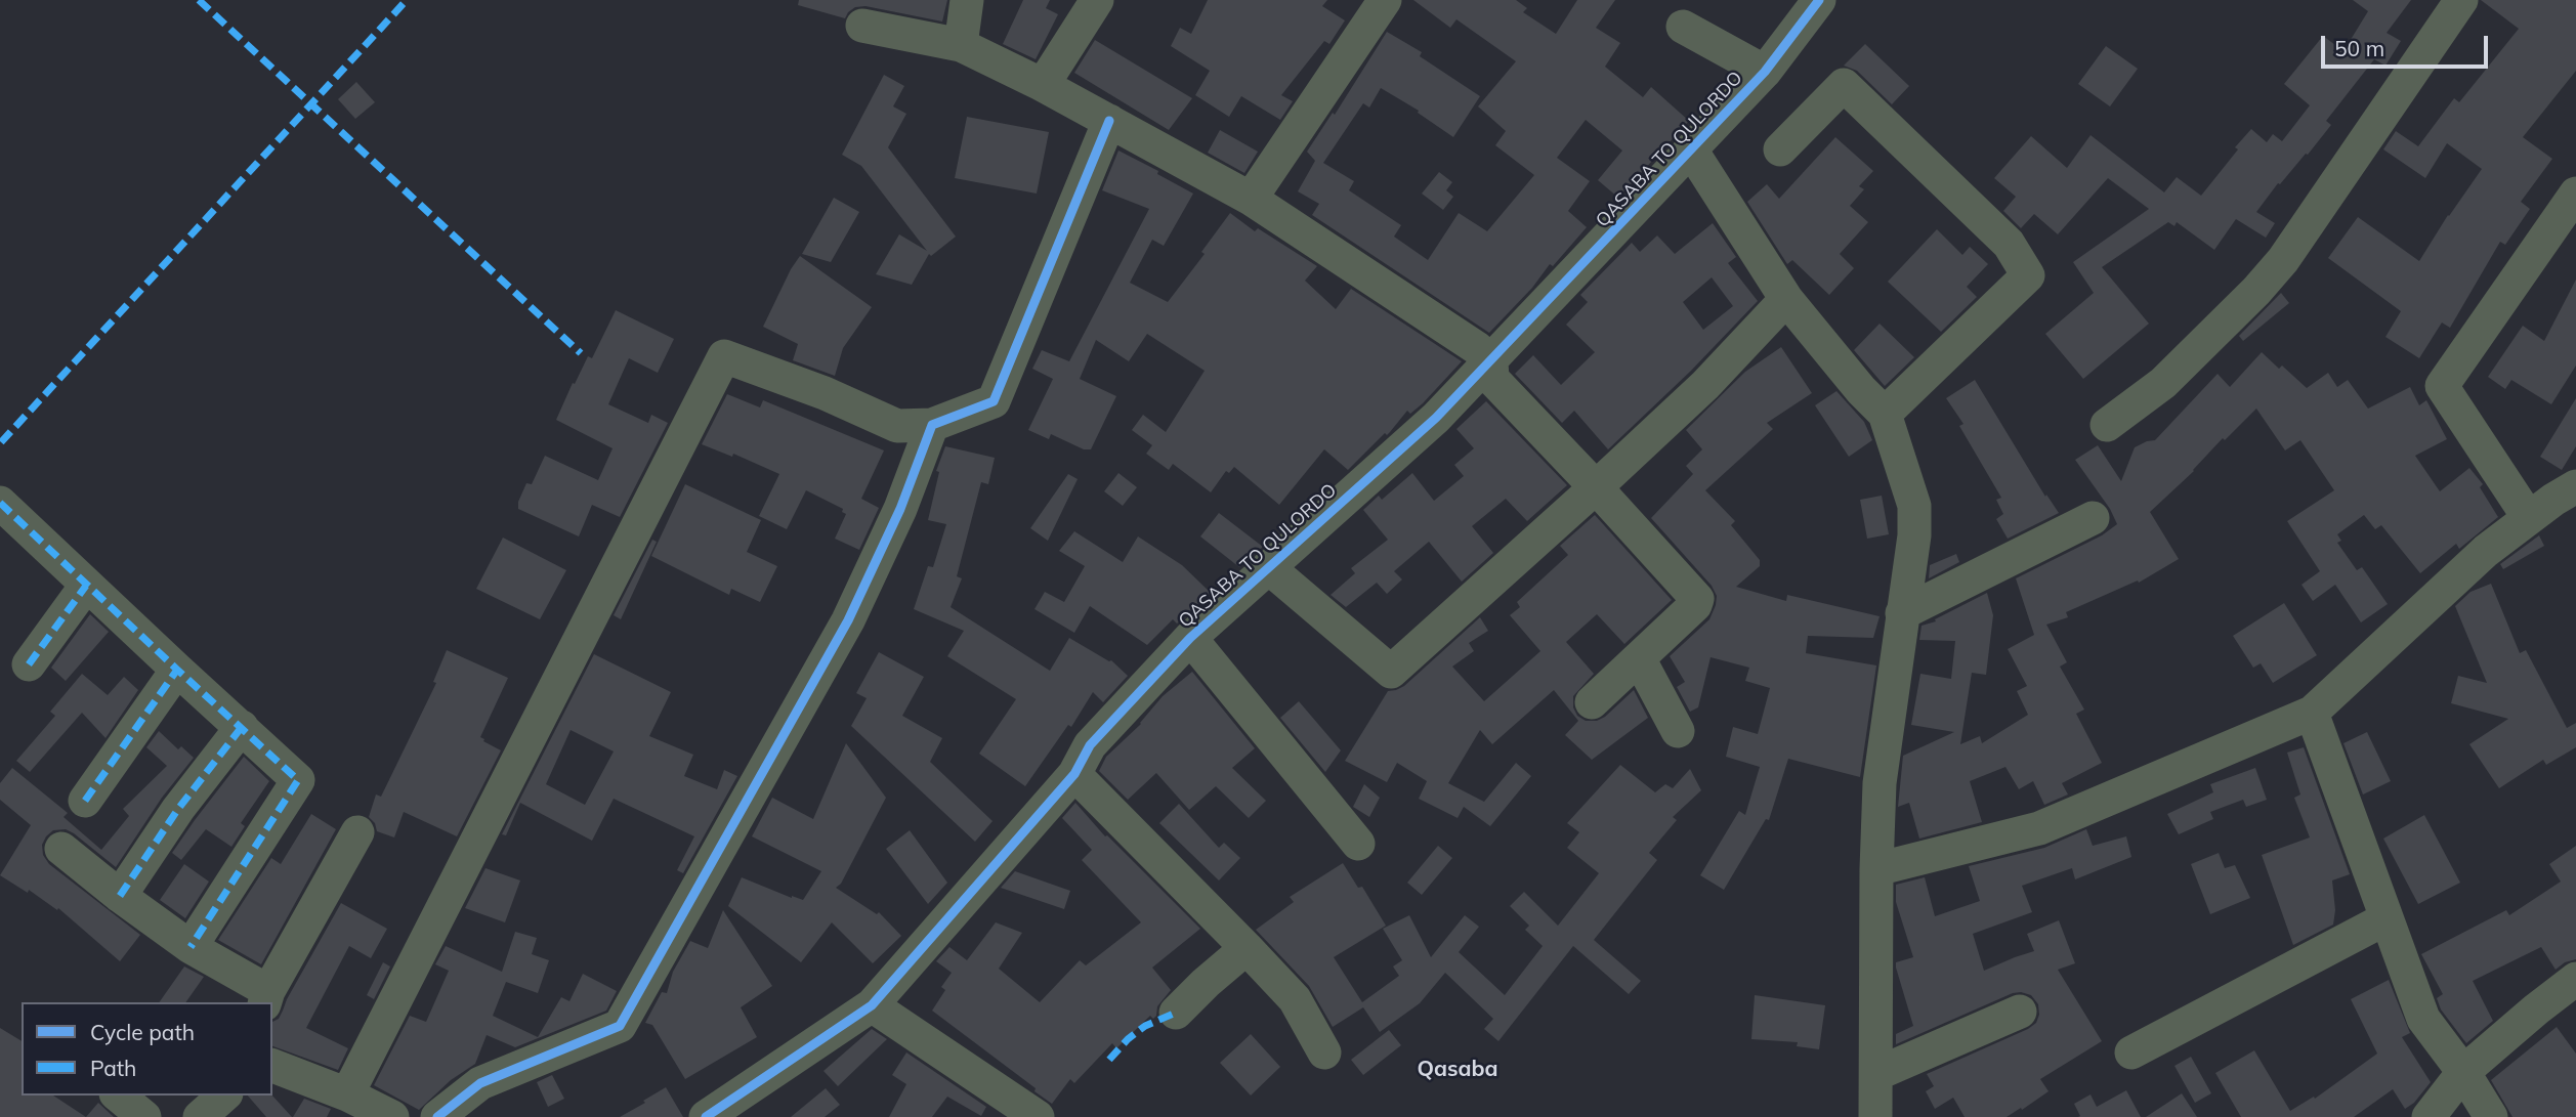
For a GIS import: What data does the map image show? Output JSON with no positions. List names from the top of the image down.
{
  "streets": {
    "street": ["QASABA TO QULORDO"]
  },
  "districts": ["Qasaba"],
  "legend": ["Cycle path", "Path"],
  "scale_bar": "50 m"
}
